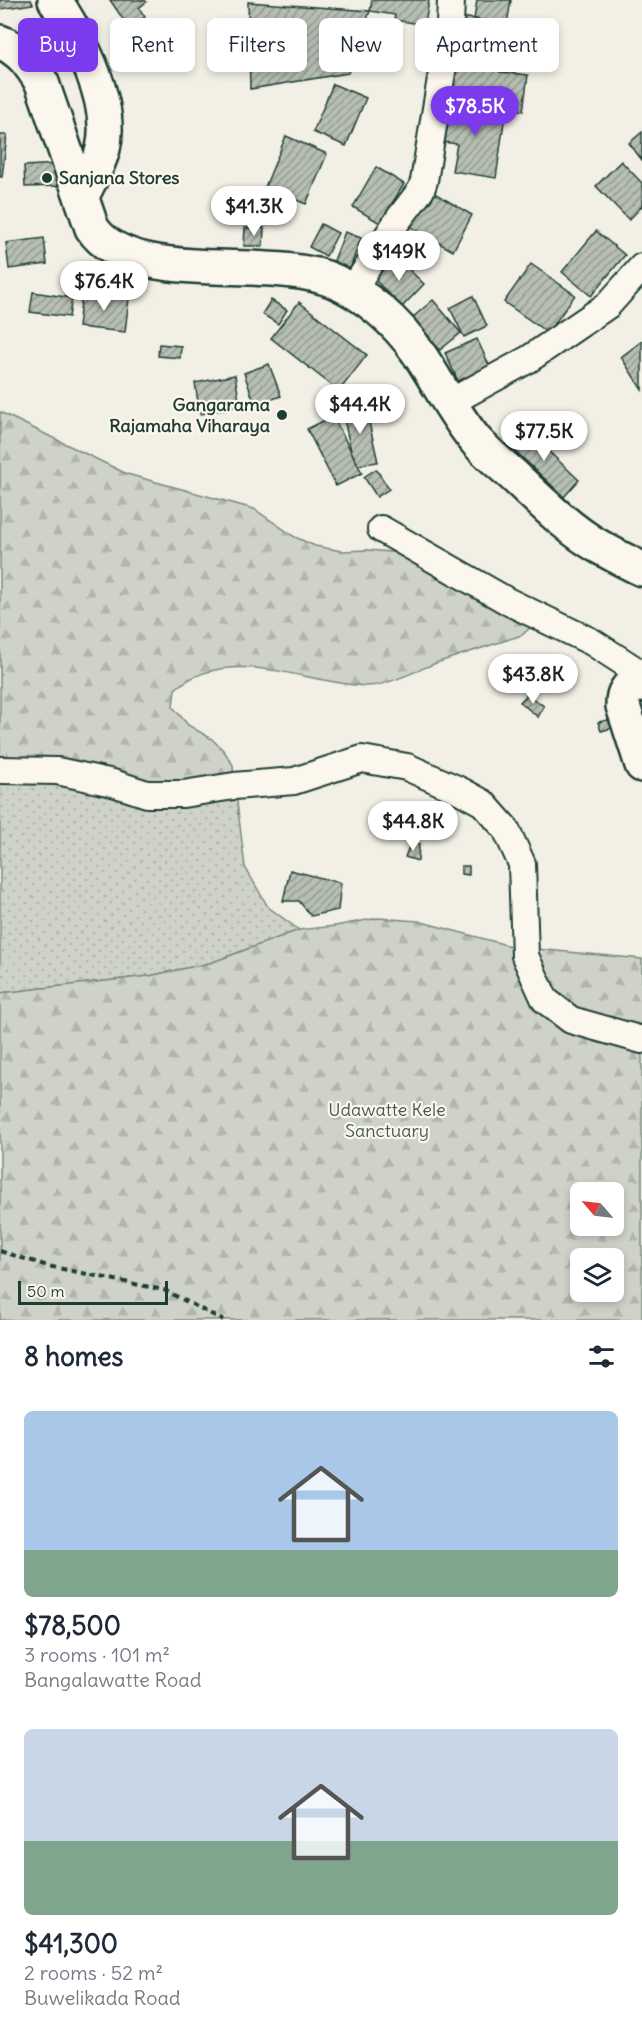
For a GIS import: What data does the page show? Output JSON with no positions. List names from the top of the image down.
{
  "parks": ["Udawatte Kele Sanctuary"],
  "places": ["Sanjana Stores", "Gangarama Rajamaha Viharaya"],
  "scale_bar": "50 m",
  "north": "top left",
  "page": {
    "chip": [
      "Buy",
      "Rent",
      "Filters",
      "New",
      "Apartment"
    ],
    "price": [
      "$78.5K",
      "$41.3K",
      "$149K",
      "$76.4K",
      "$44.4K",
      "$77.5K",
      "$43.8K",
      "$44.8K"
    ],
    "scale": "50 m",
    "heading": "8 homes",
    "list": [
      {
        "name": "$78,500",
        "note": "3 rooms · 101 m² · Bangalawatte Road"
      },
      {
        "name": "$41,300",
        "note": "2 rooms · 52 m² · Buwelikada Road"
      }
    ]
  }
}
